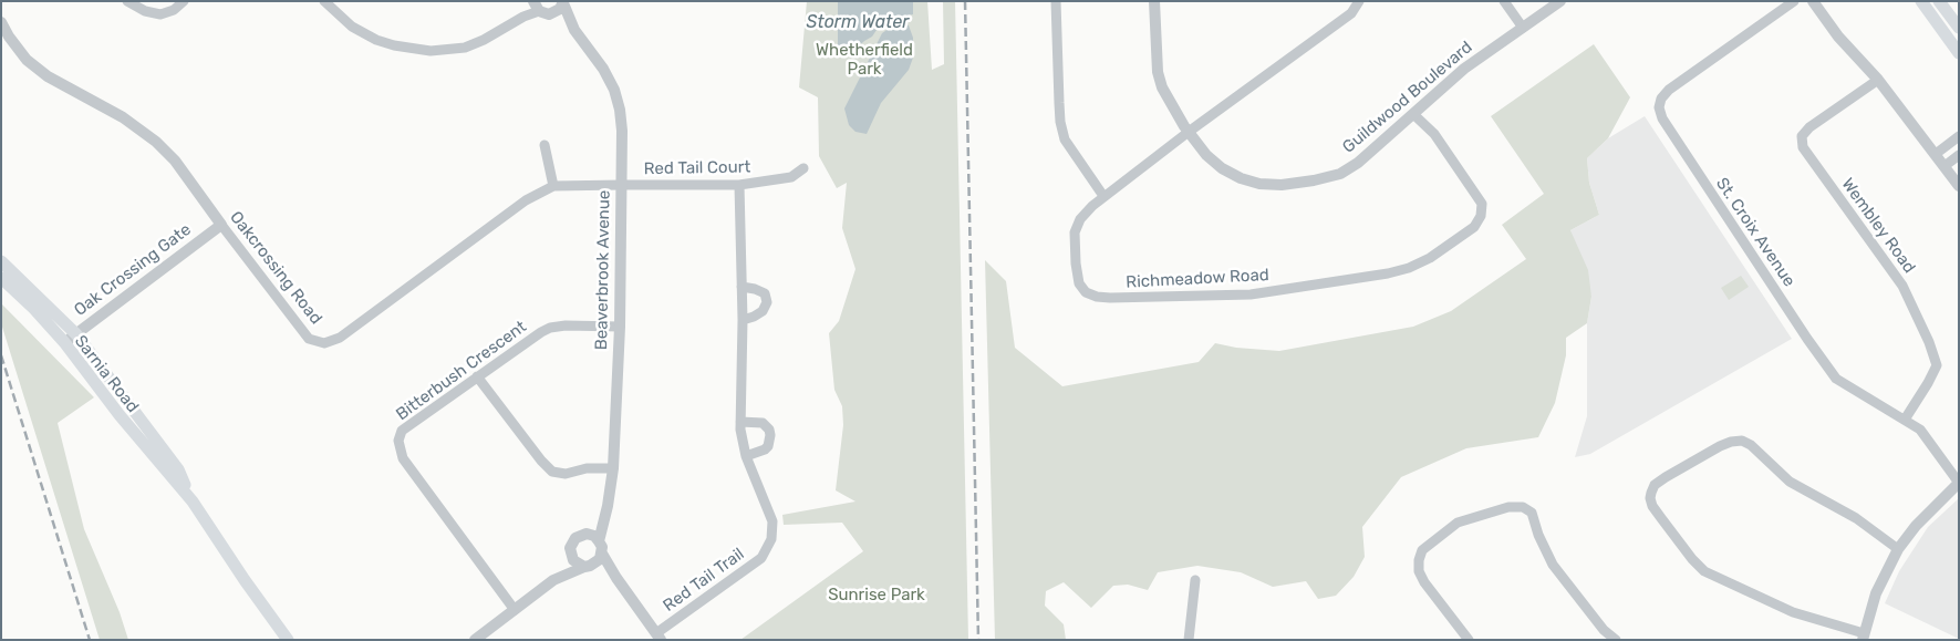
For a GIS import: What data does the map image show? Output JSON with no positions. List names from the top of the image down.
{
  "streets": {
    "main road": ["Sarnia Road"],
    "street": [
      "Guildwood Boulevard",
      "Red Tail Court",
      "Wembley Road",
      "St. Croix Avenue",
      "Oakcrossing Road",
      "Oak Crossing Gate",
      "Beaverbrook Avenue",
      "Richmeadow Road",
      "Bitterbush Crescent",
      "Red Tail Trail"
    ]
  },
  "crossings": [
    ["Guildwood Boulevard", "Richmeadow Road"],
    ["Red Tail Court", "Oakcrossing Road"],
    ["Red Tail Court", "Beaverbrook Avenue"],
    ["Red Tail Court", "Red Tail Trail"],
    ["Wembley Road", "St. Croix Avenue"],
    ["Oakcrossing Road", "Oak Crossing Gate"],
    ["Oakcrossing Road", "Beaverbrook Avenue"],
    ["Oak Crossing Gate", "Sarnia Road"],
    ["Beaverbrook Avenue", "Bitterbush Crescent"]
  ],
  "water": ["Storm Water"],
  "parks": ["Whetherfield Park", "Sunrise Park"]
}
